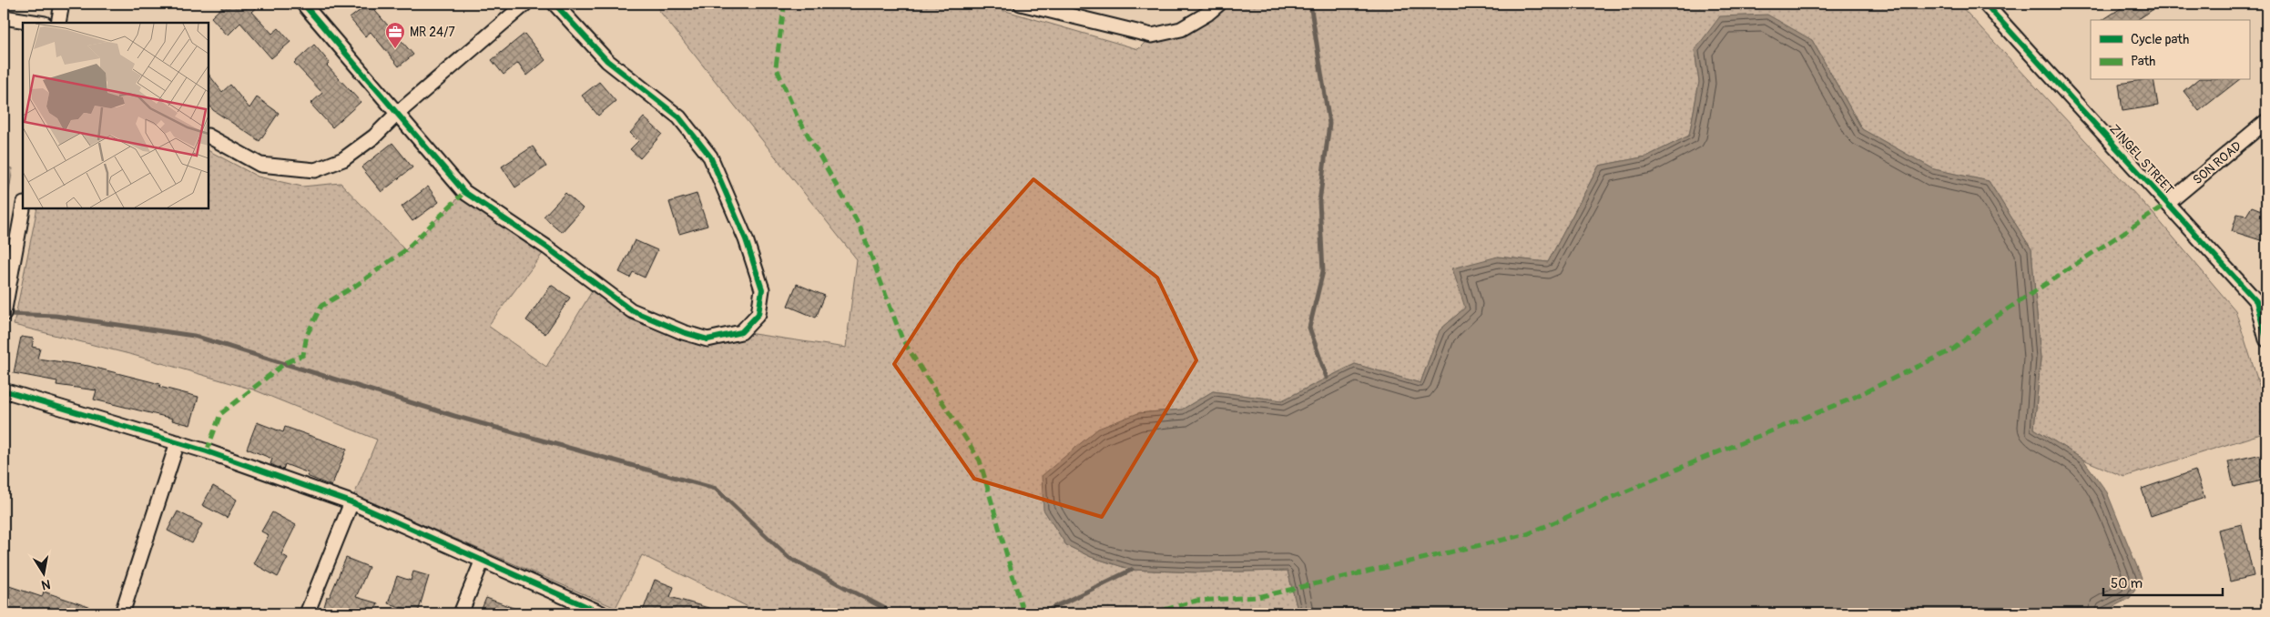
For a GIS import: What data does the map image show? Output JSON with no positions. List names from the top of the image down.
{
  "streets": {
    "street": ["ZINGEL STREET", "SON ROAD"]
  },
  "crossings": [
    ["ZINGEL STREET", "SON ROAD"]
  ],
  "places": {
    "office": ["MR 24/7"]
  },
  "legend": ["Cycle path", "Path"],
  "scale_bar": "50 m",
  "north": "bottom"
}
